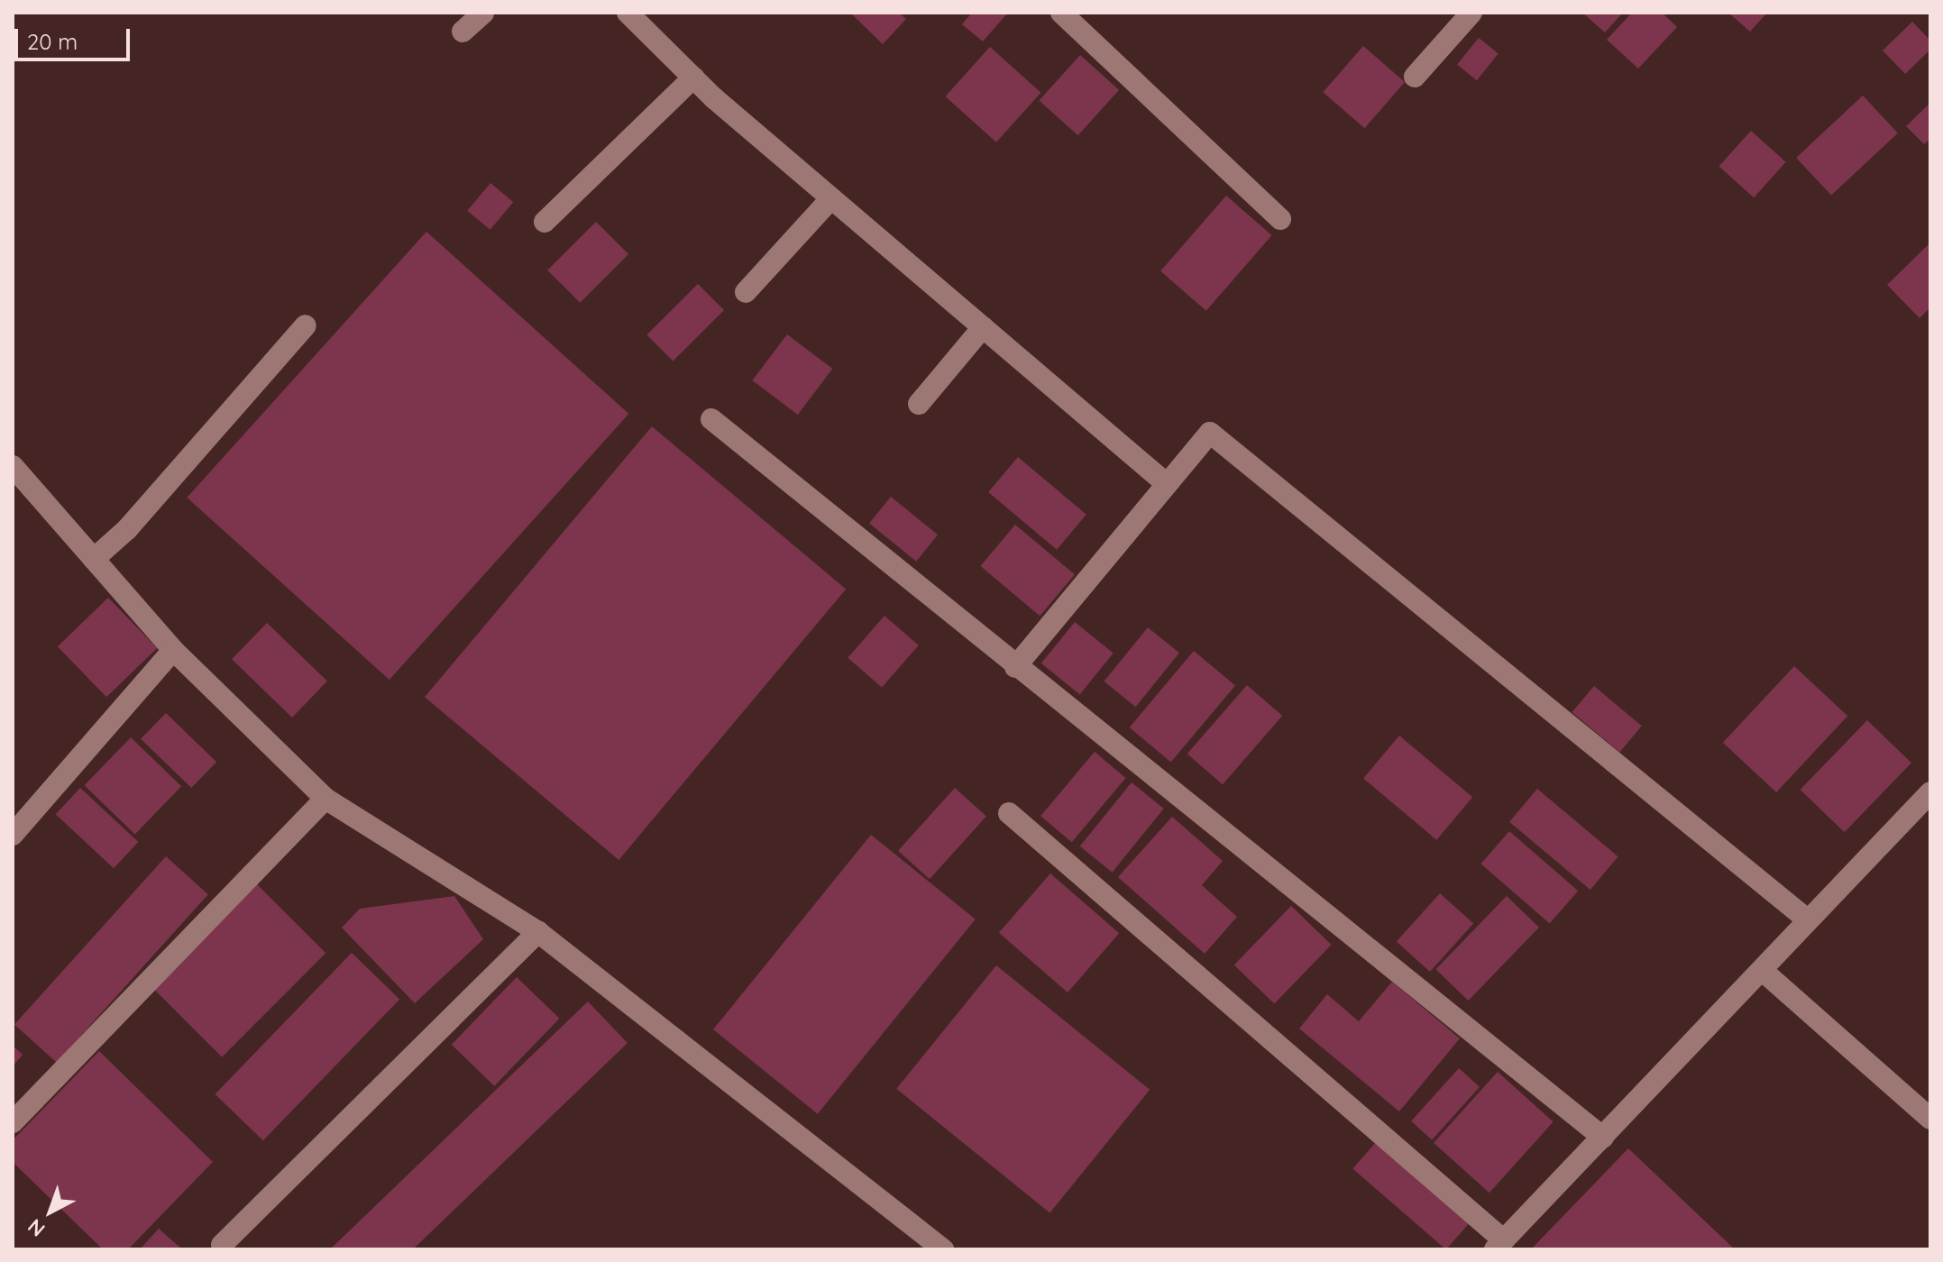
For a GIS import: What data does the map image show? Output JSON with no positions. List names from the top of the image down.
{
  "scale_bar": "20 m",
  "north": "bottom left"
}
